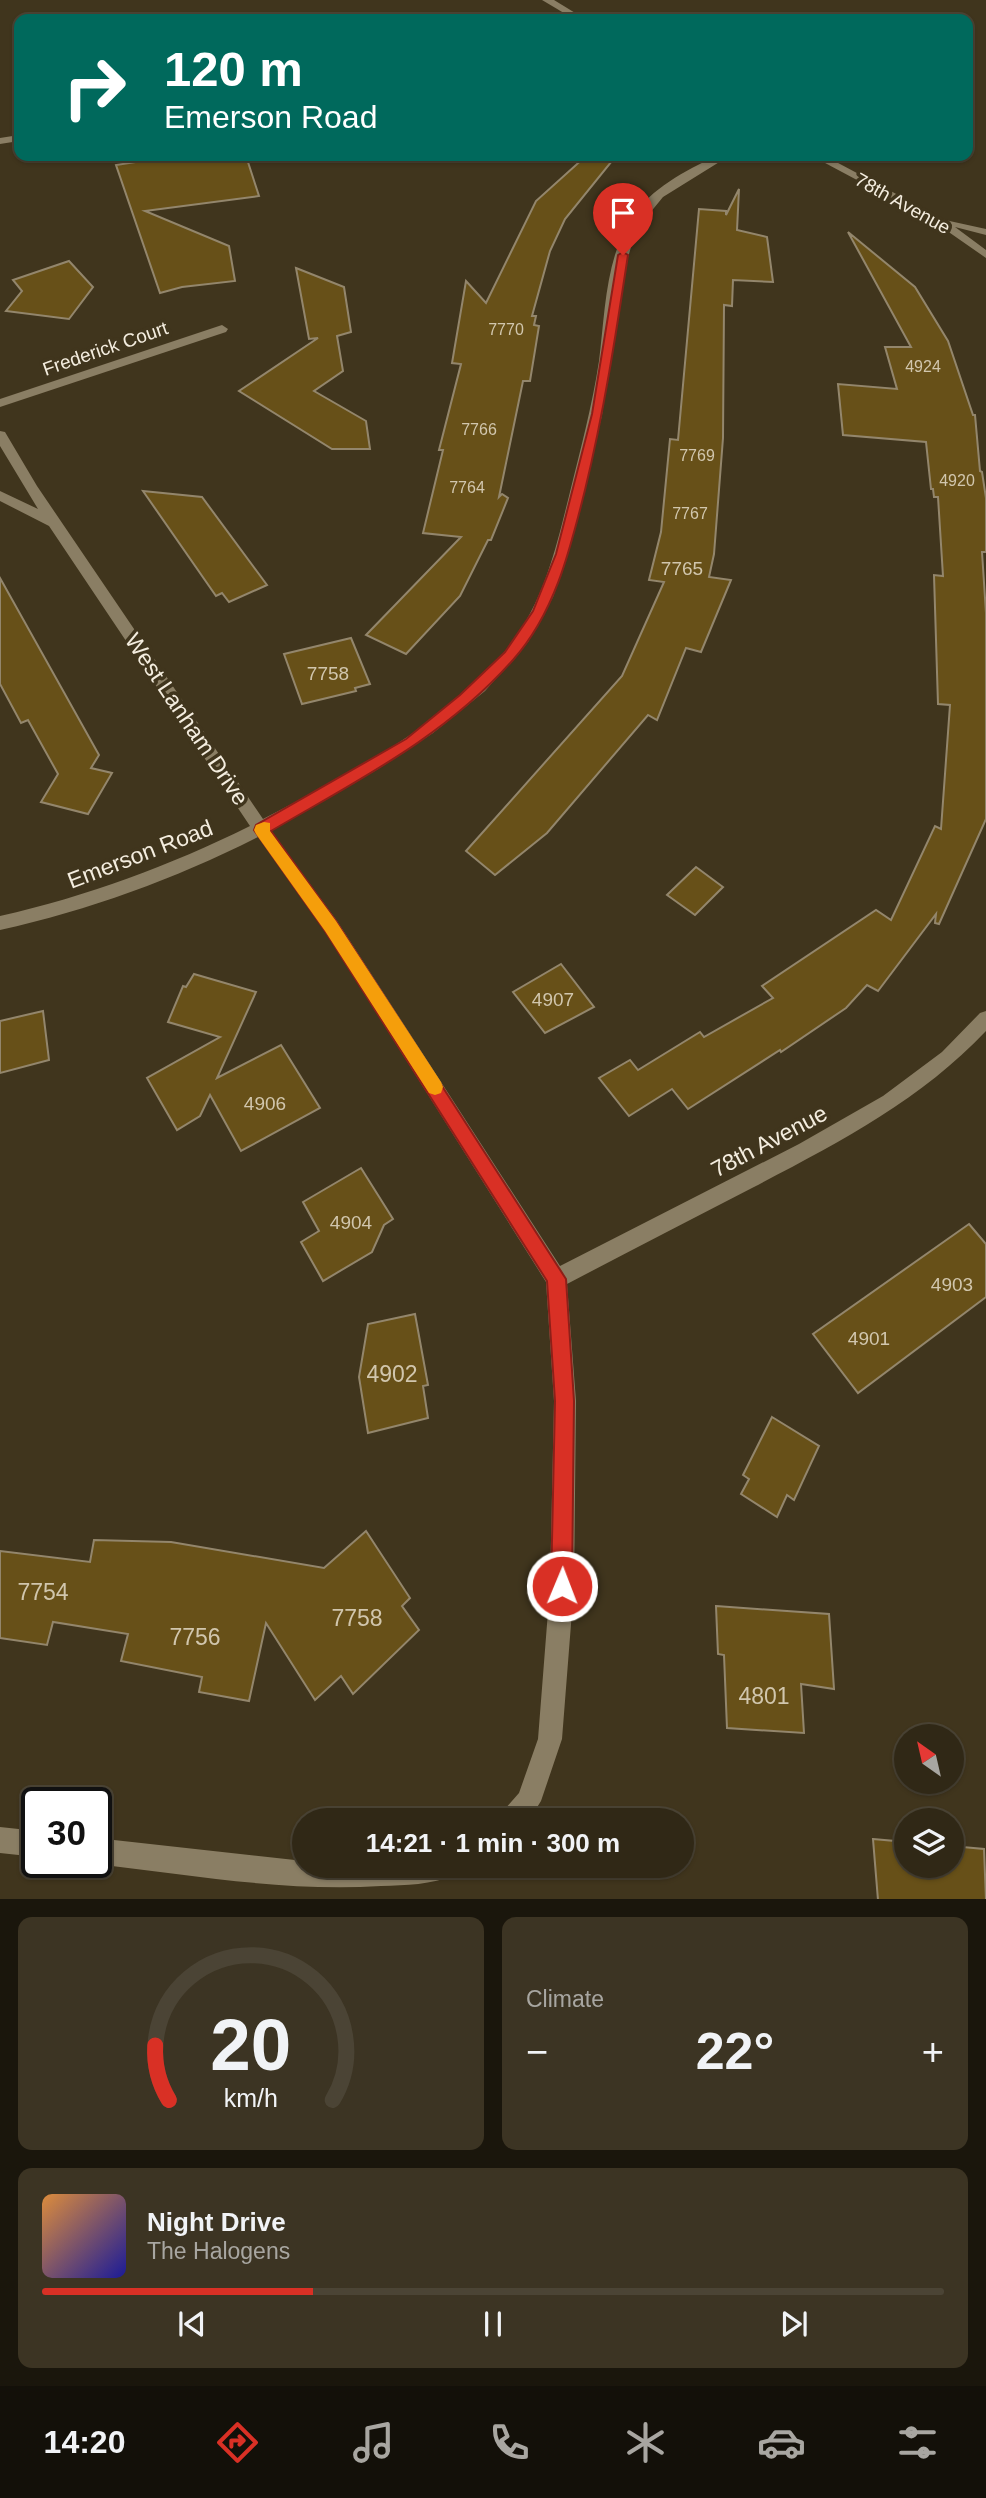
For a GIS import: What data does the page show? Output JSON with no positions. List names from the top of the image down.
{
  "streets": {
    "street": [
      "78th Avenue",
      "Frederick Court",
      "West Lanham Drive",
      "Emerson Road"
    ]
  },
  "crossings": [
    ["78th Avenue", "West Lanham Drive"],
    ["West Lanham Drive", "Emerson Road"]
  ],
  "house_numbers": [
    "7770",
    "4924",
    "7766",
    "7769",
    "4920",
    "7764",
    "7767",
    "7765",
    "7758",
    "4907",
    "4906",
    "4904",
    "4903",
    "4901",
    "4902",
    "7754",
    "7758",
    "7756",
    "4801"
  ],
  "north": "top left",
  "page": {
    "turn": ["120 m", "Emerson Road"],
    "limit": "30",
    "trip": "14:21 · 1 min · 300 m",
    "tile": "Climate",
    "heat": ["−", "22°", "+"],
    "song": ["Night Drive", "The Halogens"],
    "tabs": "14:20",
    "gauge": ["20", "km/h"]
  }
}
